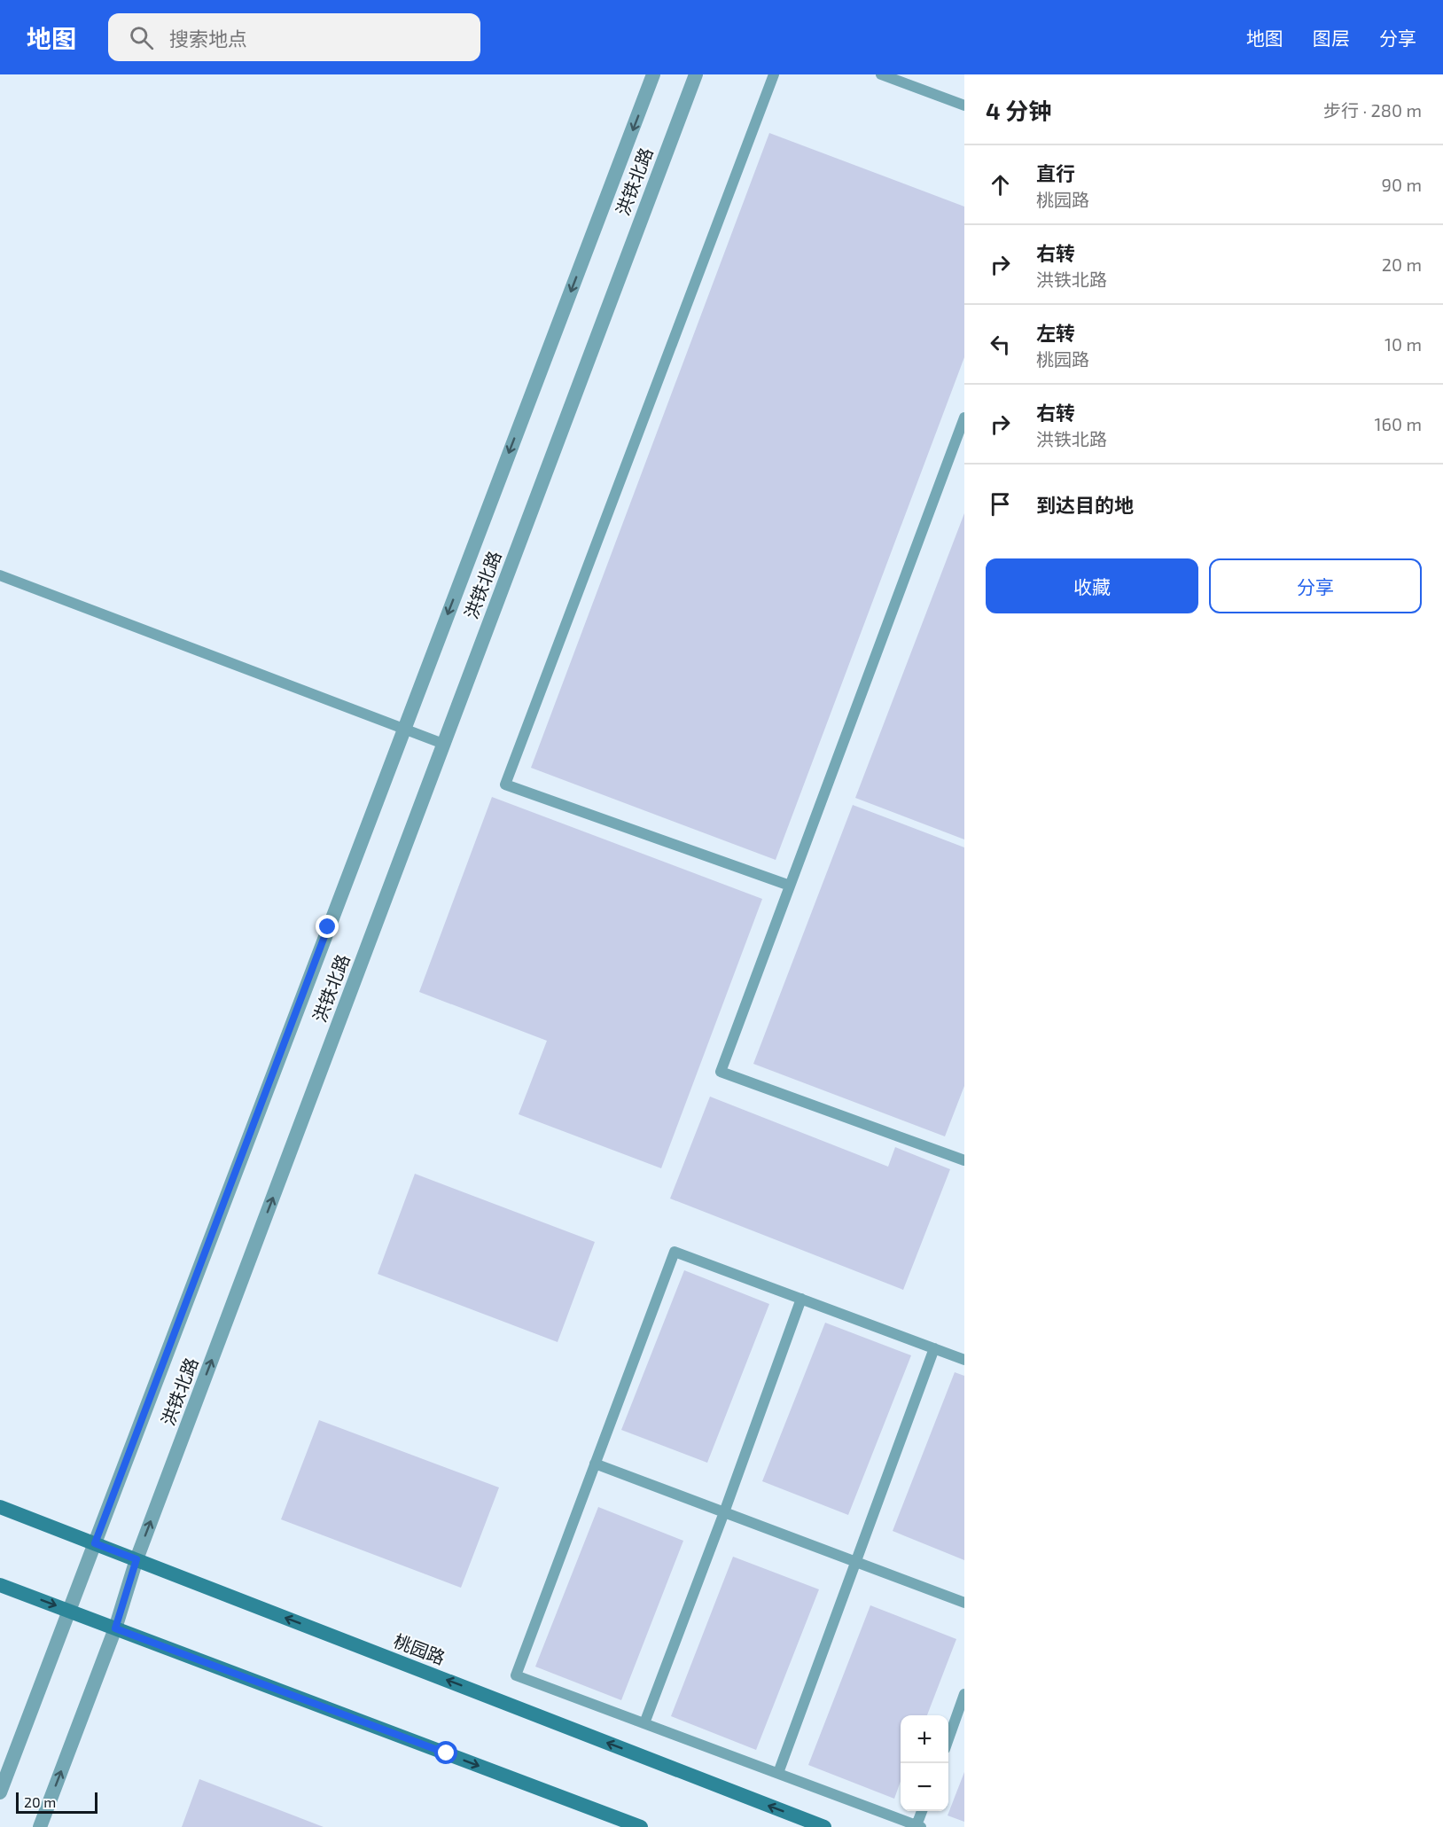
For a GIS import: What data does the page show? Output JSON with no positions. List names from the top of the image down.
{
  "streets": {
    "main road": ["桃园路"],
    "street": ["洪铁北路"]
  },
  "crossings": [
    ["洪铁北路", "桃园路"]
  ],
  "scale_bar": "20 m",
  "page": {
    "header": "地图",
    "search": "搜索地点",
    "nav": ["地图", "图层", "分享"],
    "heading": ["4 分钟", "步行 · 280 m"],
    "list": [
      ["直行", "桃园路", "90 m"],
      ["右转", "洪铁北路", "20 m"],
      ["左转", "桃园路", "10 m"],
      ["右转", "洪铁北路", "160 m"],
      "到达目的地"
    ],
    "buttons": ["收藏", "分享"],
    "map_buttons": ["+", "−"],
    "scale": "20 m"
  }
}
